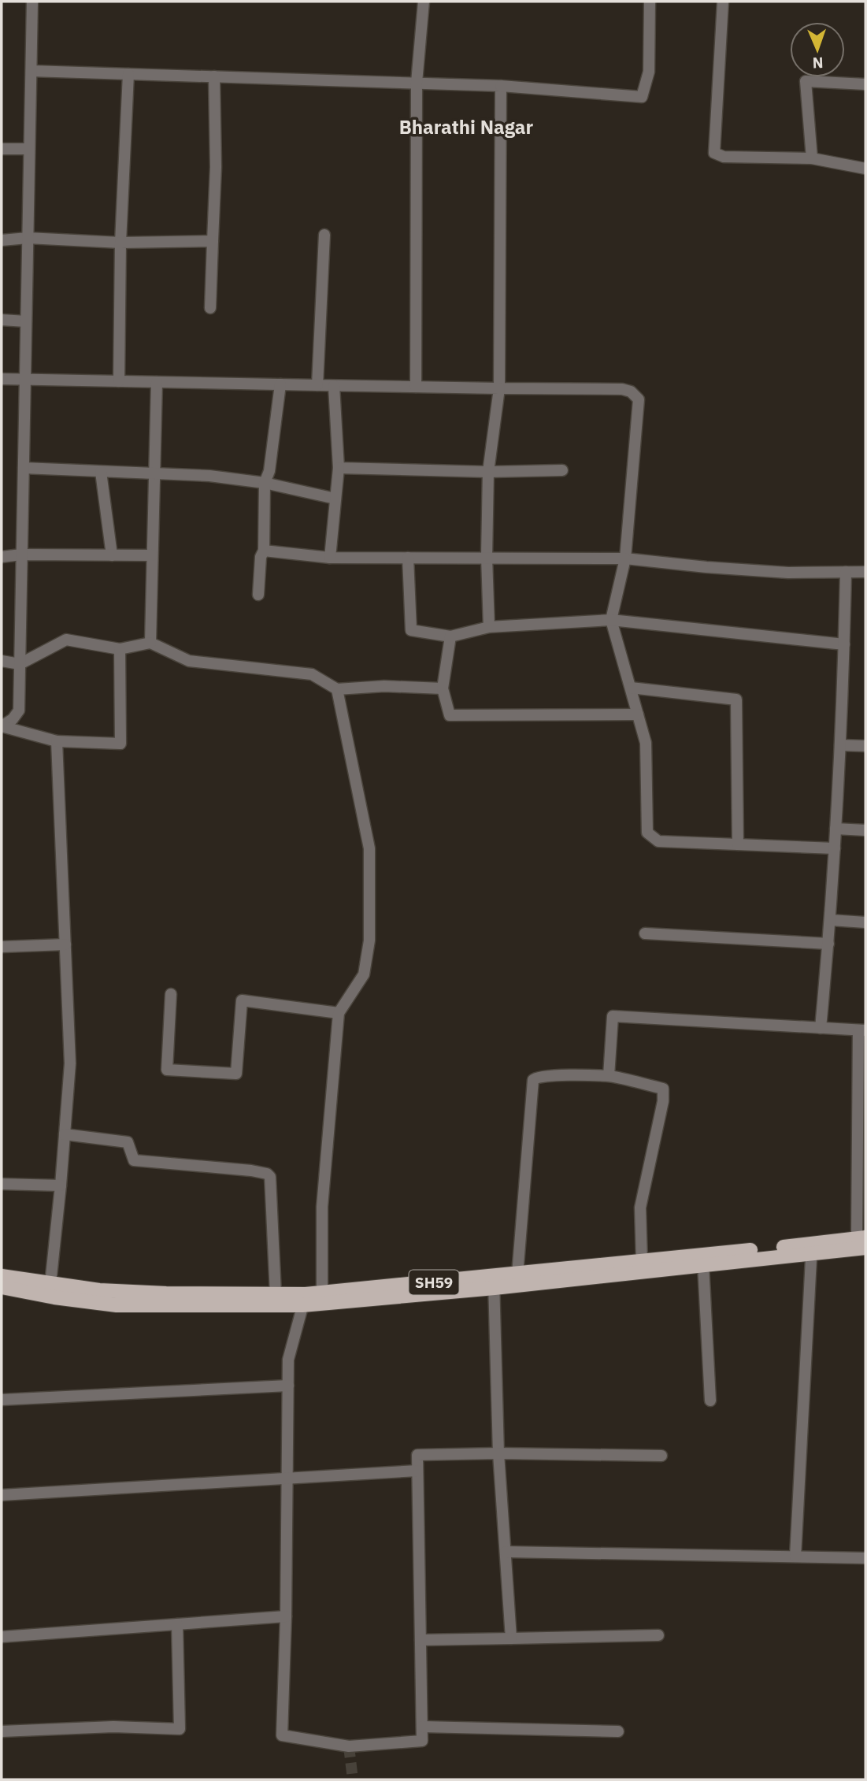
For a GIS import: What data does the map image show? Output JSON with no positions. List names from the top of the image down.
{
  "streets": {
    "main road": ["SH59"]
  },
  "districts": ["Bharathi Nagar"],
  "north": "bottom"
}
